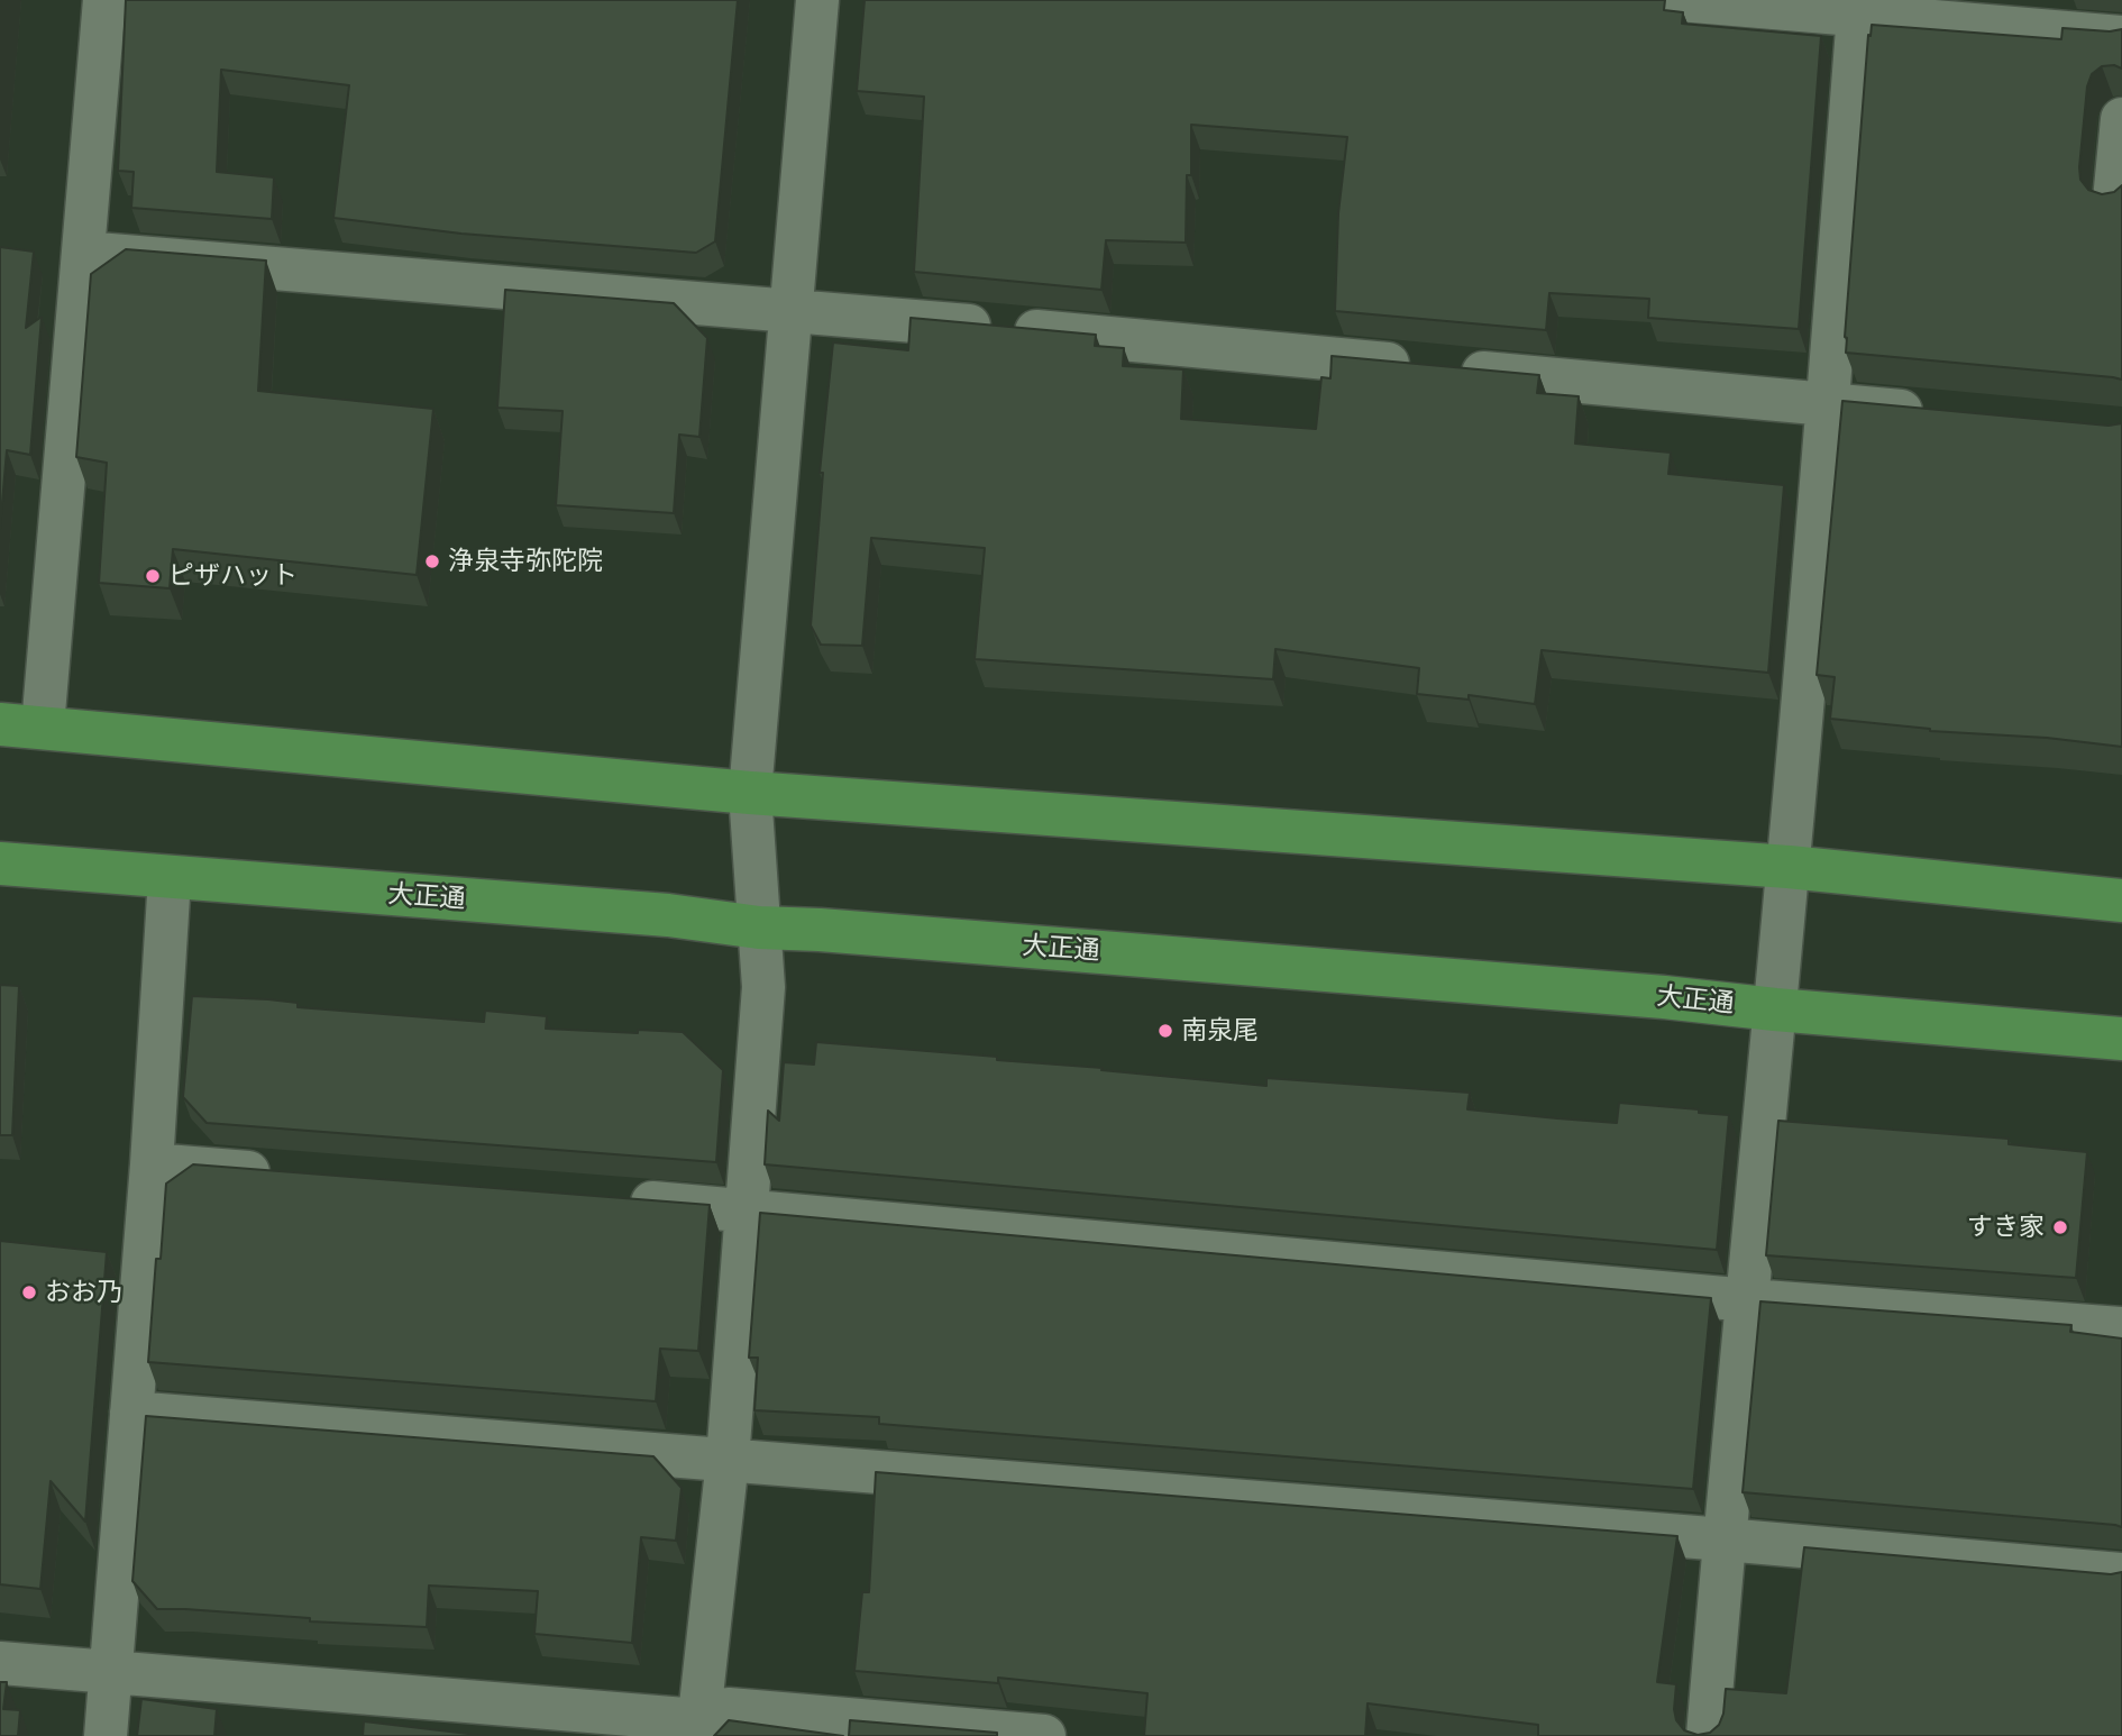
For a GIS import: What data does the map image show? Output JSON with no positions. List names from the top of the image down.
{
  "streets": {
    "main road": ["大正通"]
  },
  "places": [
    "浄泉寺弥陀院",
    "ピザハット",
    "南泉尾",
    "すき家",
    "おお乃"
  ]
}
